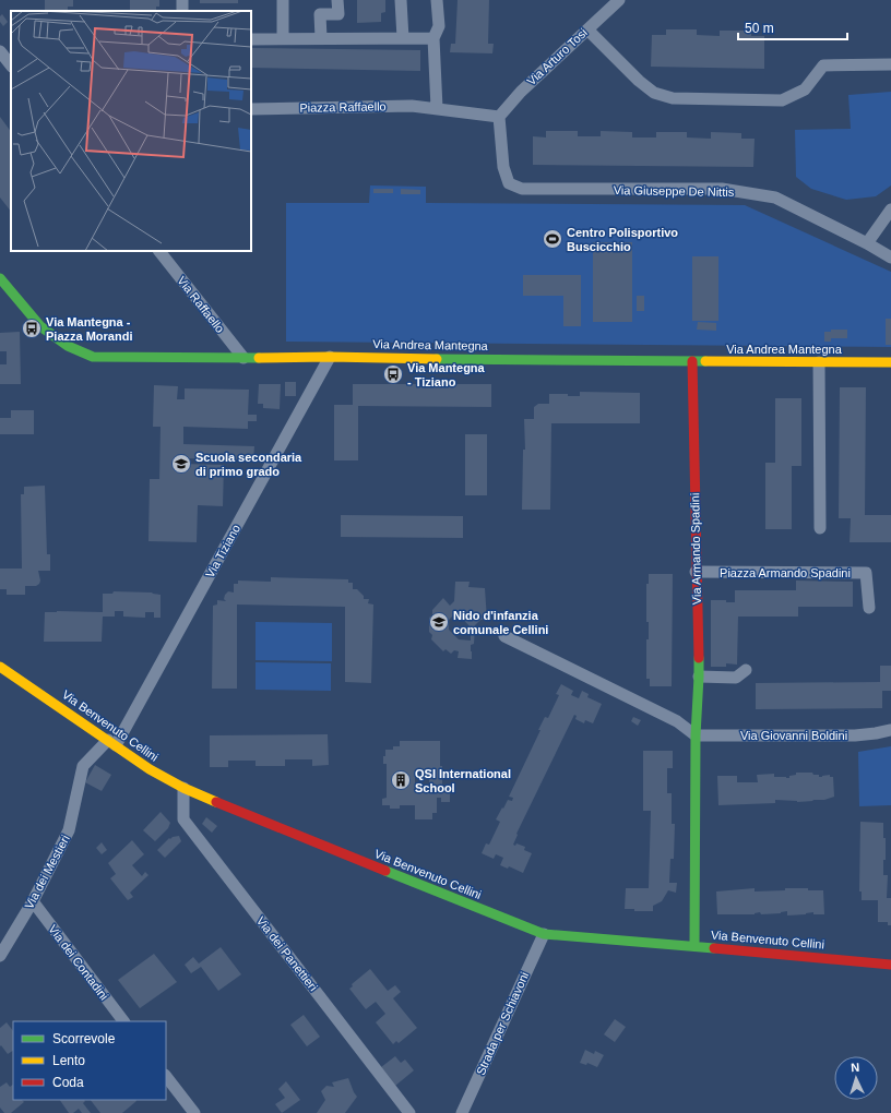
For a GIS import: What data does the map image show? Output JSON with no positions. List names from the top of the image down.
{
  "streets": {
    "street": [
      "Via Arturo Tosi",
      "Piazza Raffaello",
      "Via Giuseppe De Nittis",
      "Via Raffaello",
      "Via Andrea Mantegna",
      "Via Armando Spadini",
      "Via Tiziano",
      "Piazza Armando Spadini",
      "Via Benvenuto Cellini",
      "Via Giovanni Boldini",
      "Via dei Mestieri",
      "Via dei Panettieri",
      "Via dei Contadini",
      "Strada per Schiavoni"
    ]
  },
  "crossings": [
    ["Via Arturo Tosi", "Piazza Raffaello"],
    ["Via Arturo Tosi", "Via Giuseppe De Nittis"],
    ["Piazza Raffaello", "Via Giuseppe De Nittis"],
    ["Via Raffaello", "Via Andrea Mantegna"],
    ["Via Andrea Mantegna", "Via Armando Spadini"],
    ["Via Andrea Mantegna", "Via Tiziano"],
    ["Via Armando Spadini", "Piazza Armando Spadini"],
    ["Via Armando Spadini", "Via Benvenuto Cellini"],
    ["Via Armando Spadini", "Via Giovanni Boldini"],
    ["Via Tiziano", "Via Benvenuto Cellini"],
    ["Via Tiziano", "Via dei Mestieri"],
    ["Via Benvenuto Cellini", "Via dei Mestieri"],
    ["Via Benvenuto Cellini", "Via dei Panettieri"],
    ["Via Benvenuto Cellini", "Strada per Schiavoni"],
    ["Via dei Mestieri", "Via dei Contadini"]
  ],
  "places": {
    "sports": ["Centro Polisportivo Buscicchio"],
    "bus stop": ["Via Mantegna - Piazza Morandi", "Via Mantegna - Tiziano"],
    "school or university": ["Scuola secondaria di primo grado", "Nido d'infanzia comunale Cellini"],
    "building": ["QSI International School"]
  },
  "legend": ["Scorrevole", "Lento", "Coda"],
  "scale_bar": "50 m",
  "north": "top"
}
